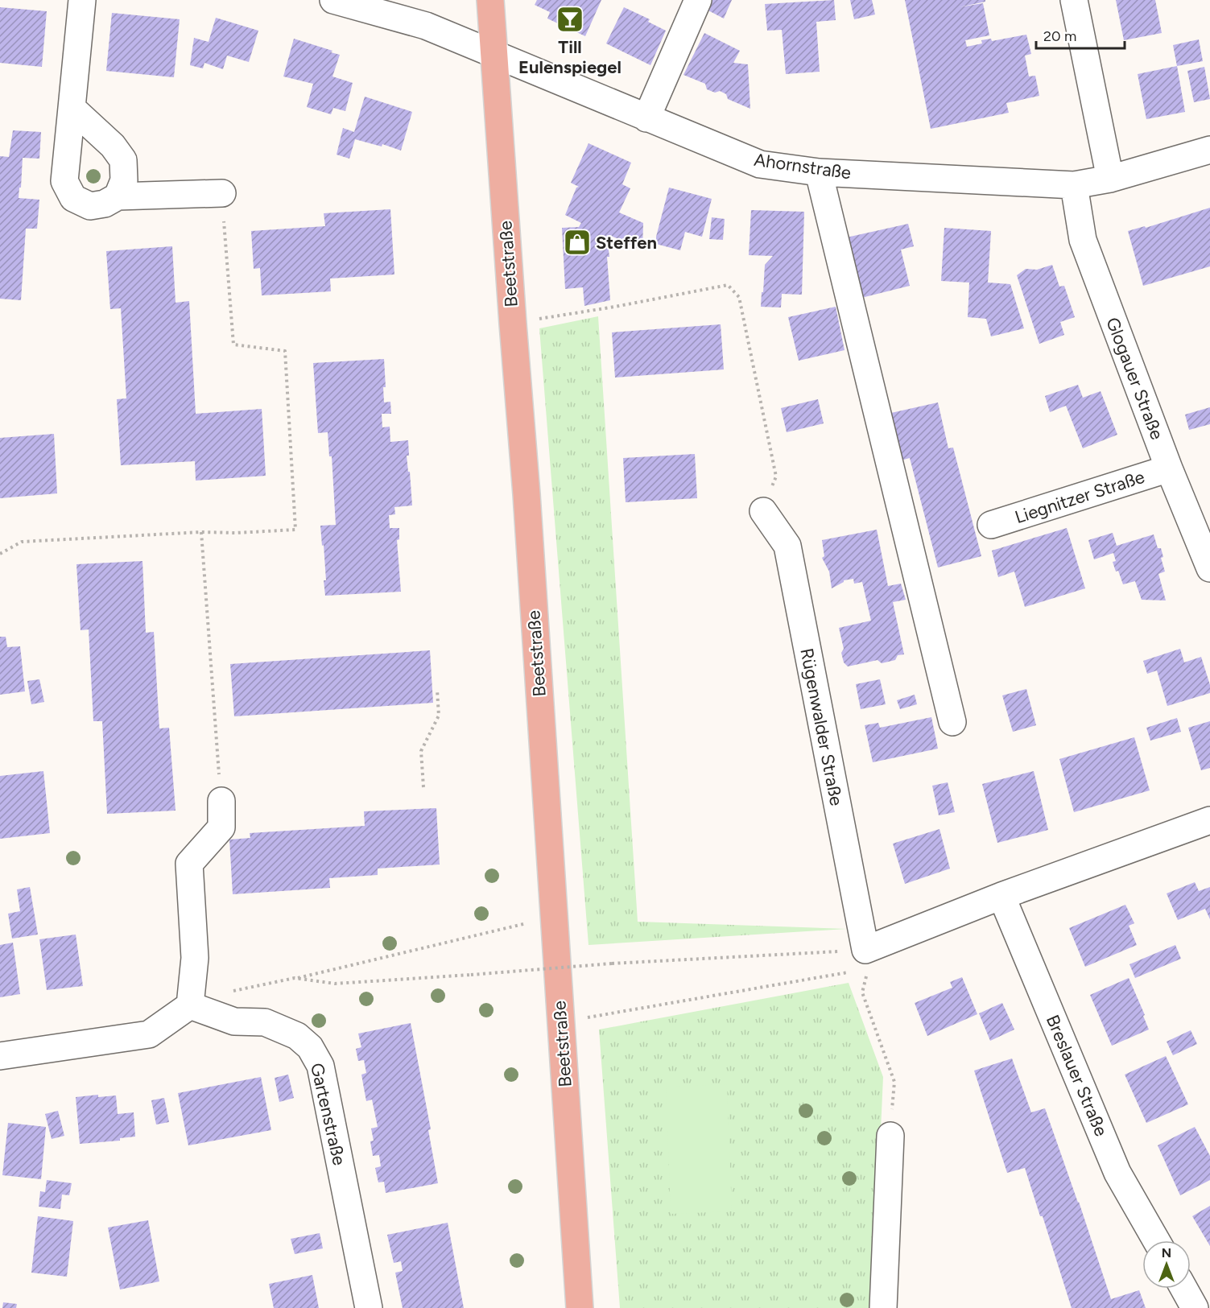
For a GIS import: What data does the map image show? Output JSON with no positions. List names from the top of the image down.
{
  "streets": {
    "main road": ["Beetstraße"],
    "street": [
      "Ahornstraße",
      "Glogauer Straße",
      "Liegnitzer Straße",
      "Rügenwalder Straße",
      "Breslauer Straße",
      "Gartenstraße"
    ]
  },
  "crossings": [
    ["Ahornstraße", "Beetstraße"],
    ["Ahornstraße", "Glogauer Straße"],
    ["Glogauer Straße", "Liegnitzer Straße"]
  ],
  "places": {
    "bar": ["Till Eulenspiegel"],
    "shop": ["Steffen"]
  },
  "scale_bar": "20 m",
  "north": "top"
}
